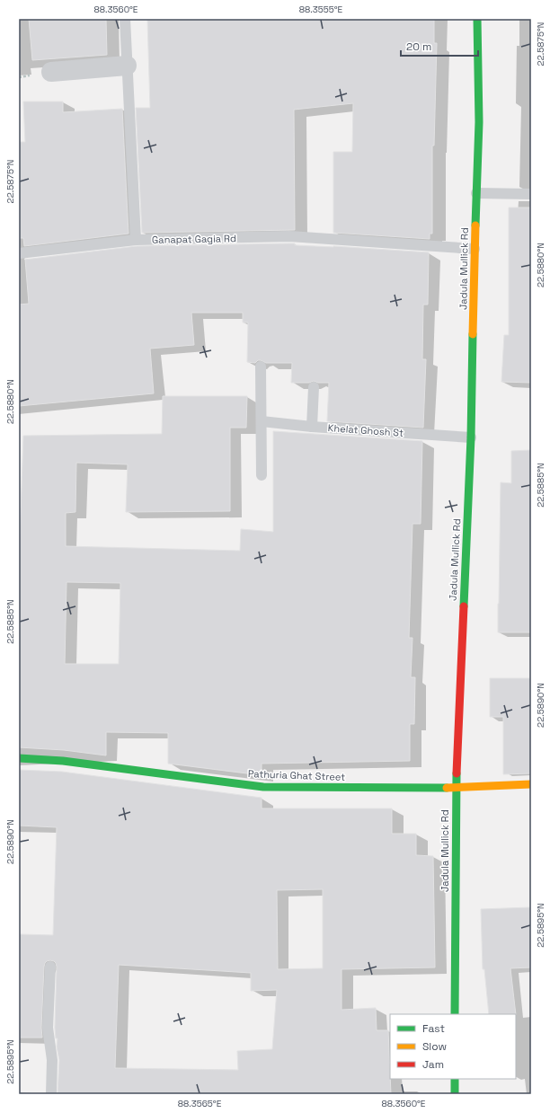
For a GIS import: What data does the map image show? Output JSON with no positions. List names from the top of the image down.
{
  "streets": {
    "main road": ["Jadula Mullick Rd", "Pathuria Ghat Street"],
    "lane": ["Ganapat Gagia Rd", "Khelat Ghosh St"]
  },
  "crossings": [
    ["Ganapat Gagia Rd", "Jadula Mullick Rd"],
    ["Jadula Mullick Rd", "Khelat Ghosh St"],
    ["Jadula Mullick Rd", "Pathuria Ghat Street"]
  ],
  "legend": ["Fast", "Slow", "Jam"],
  "scale_bar": "20 m",
  "coordinates": [
    "88.3560°E",
    "88.3555°E",
    "22.5875°N",
    "22.5880°N",
    "22.5885°N",
    "22.5890°N",
    "22.5895°N",
    "88.3565°E"
  ]
}
